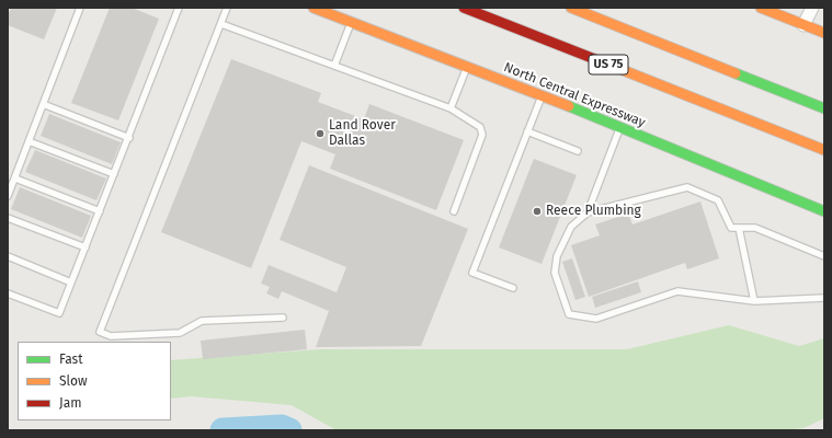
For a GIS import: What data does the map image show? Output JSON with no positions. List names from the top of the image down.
{
  "streets": {
    "main road": ["US 75", "North Central Expressway"]
  },
  "places": ["Land Rover Dallas", "Reece Plumbing"],
  "legend": ["Fast", "Slow", "Jam"]
}
